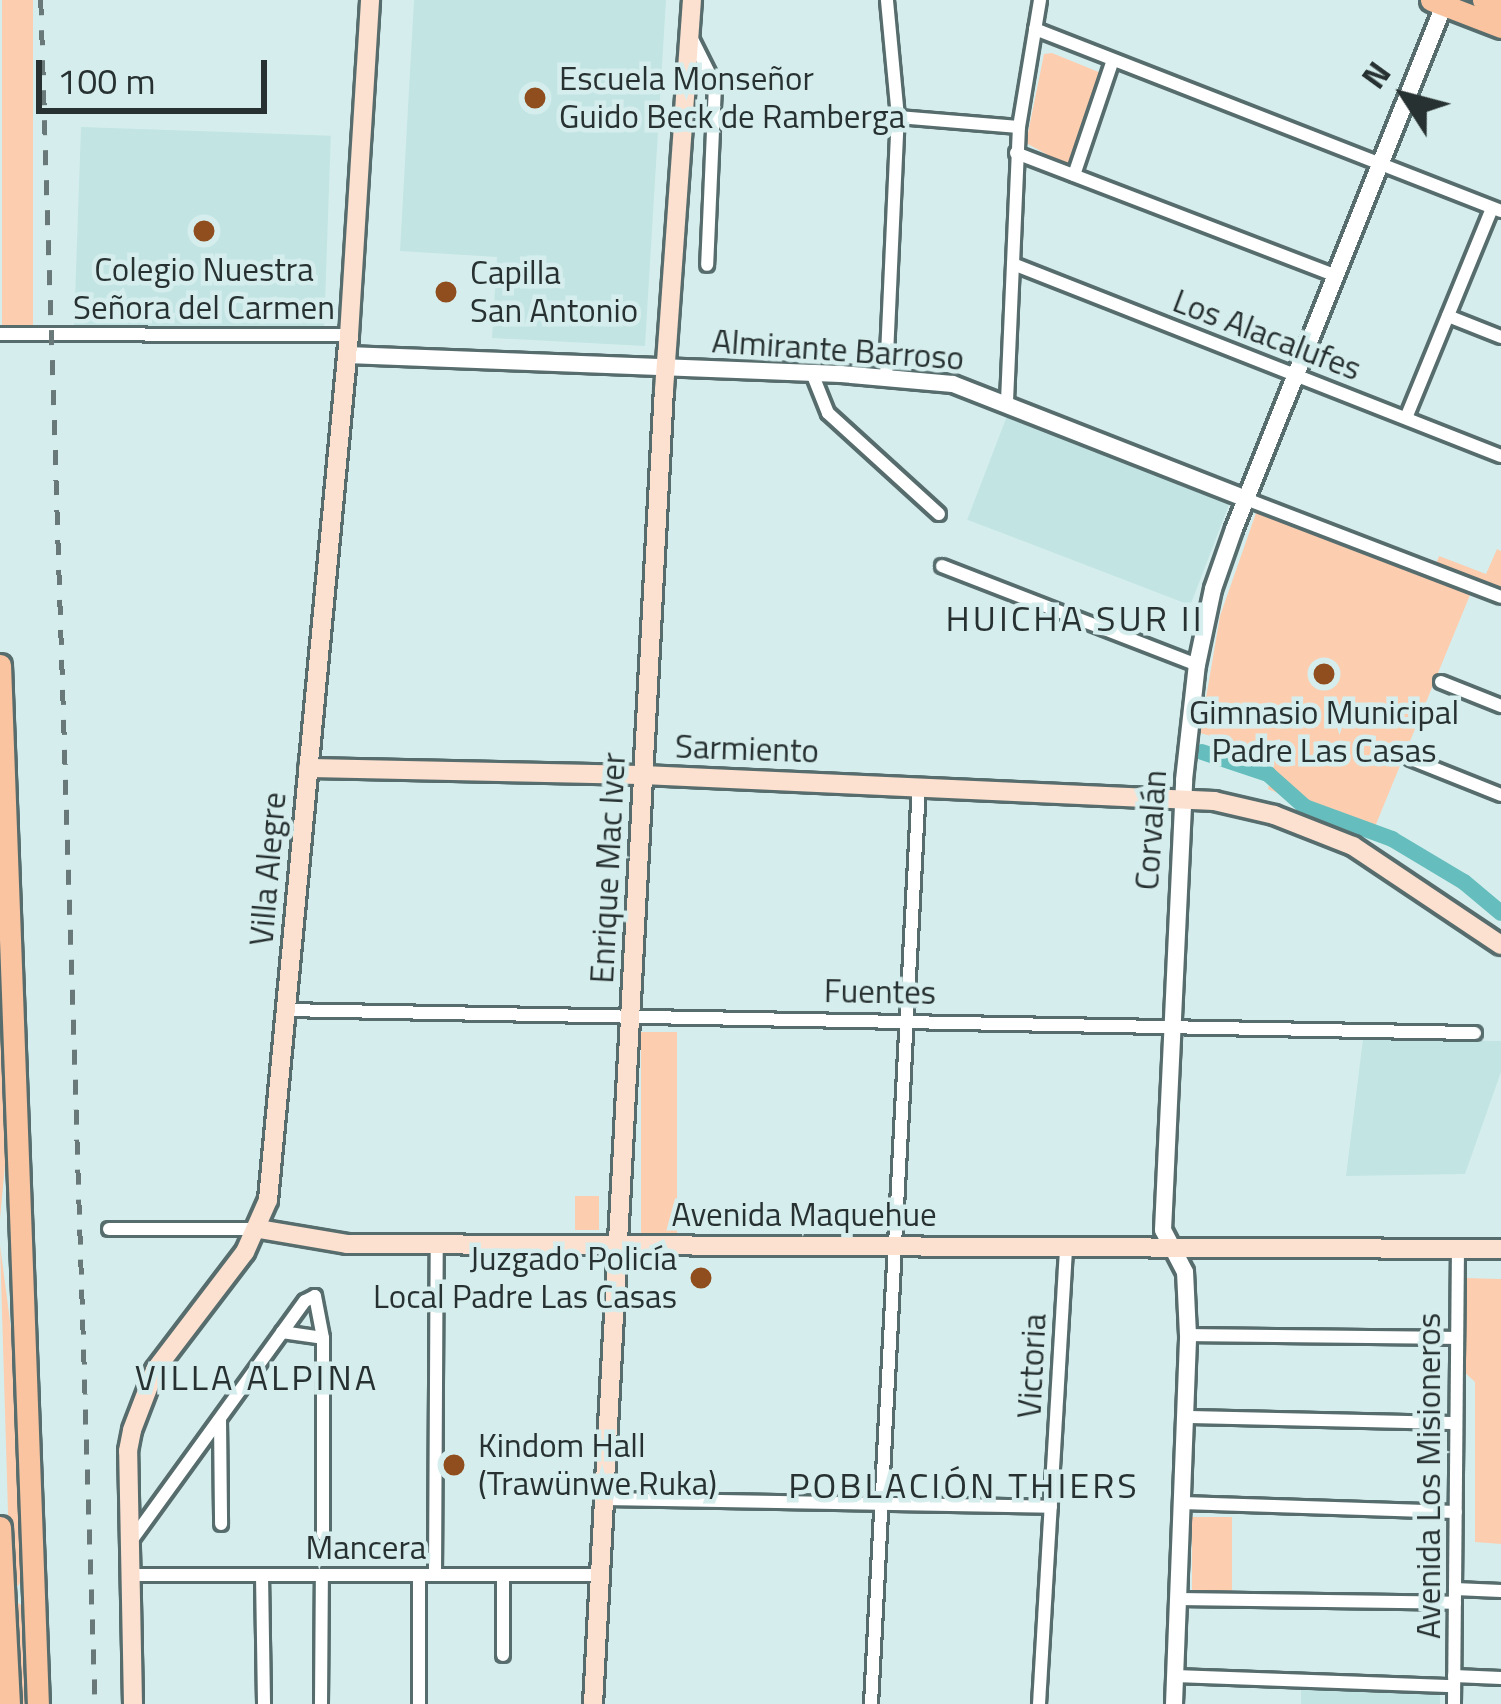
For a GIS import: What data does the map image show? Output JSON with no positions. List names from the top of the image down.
{
  "streets": {
    "main road": [
      "Sarmiento",
      "Enrique Mac Iver",
      "Villa Alegre",
      "Avenida Maquehue"
    ],
    "street": [
      "Los Alacalufes",
      "Almirante Barroso",
      "Corvalán",
      "Fuentes",
      "Victoria",
      "Avenida Los Misioneros",
      "Mancera"
    ]
  },
  "crossings": [
    ["Los Alacalufes", "Corvalán"],
    ["Almirante Barroso", "Corvalán"],
    ["Almirante Barroso", "Enrique Mac Iver"],
    ["Almirante Barroso", "Villa Alegre"],
    ["Sarmiento", "Corvalán"],
    ["Sarmiento", "Enrique Mac Iver"],
    ["Sarmiento", "Villa Alegre"],
    ["Corvalán", "Fuentes"],
    ["Corvalán", "Avenida Maquehue"],
    ["Enrique Mac Iver", "Fuentes"],
    ["Enrique Mac Iver", "Avenida Maquehue"],
    ["Enrique Mac Iver", "Mancera"],
    ["Villa Alegre", "Fuentes"],
    ["Villa Alegre", "Avenida Maquehue"],
    ["Villa Alegre", "Mancera"],
    ["Avenida Maquehue", "Victoria"],
    ["Avenida Maquehue", "Avenida Los Misioneros"]
  ],
  "districts": ["HUICHA SUR II", "VILLA ALPINA", "POBLACIÓN THIERS"],
  "places": [
    "Escuela Monseñor Guido Beck de Ramberga",
    "Colegio Nuestra Señora del Carmen",
    "Capilla San Antonio",
    "Gimnasio Municipal Padre Las Casas",
    "Juzgado Policía Local Padre Las Casas",
    "Kindom Hall (Trawünwe Ruka)"
  ],
  "scale_bar": "100 m",
  "north": "top left"
}
